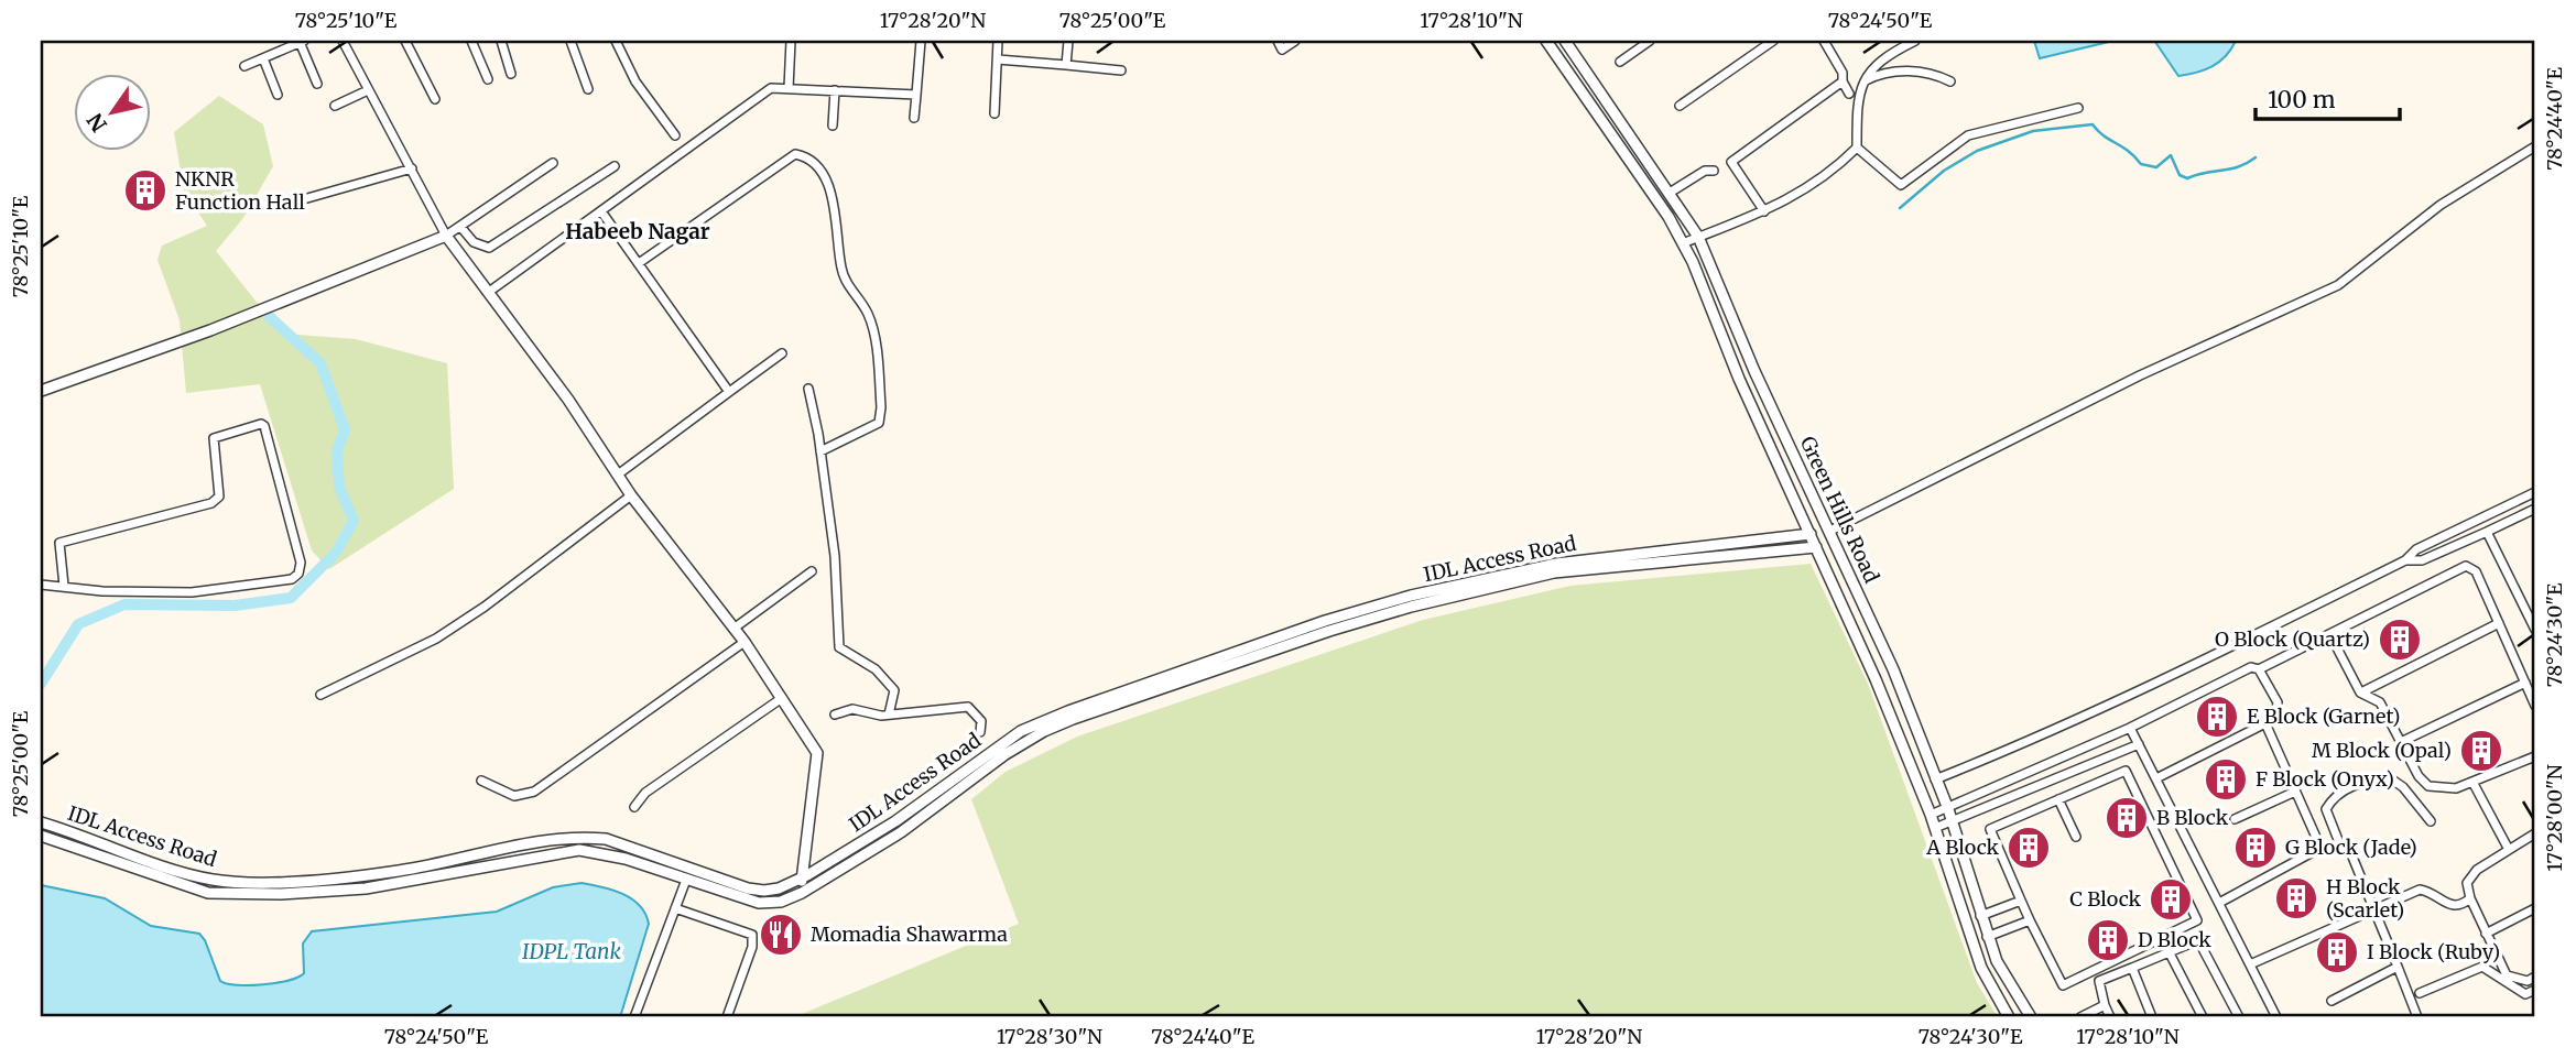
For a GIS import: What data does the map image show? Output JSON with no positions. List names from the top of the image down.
{
  "streets": {
    "street": ["Green Hills Road", "IDL Access Road"]
  },
  "crossings": [
    ["Green Hills Road", "IDL Access Road"]
  ],
  "districts": ["Habeeb Nagar"],
  "water": ["IDPL Tank"],
  "places": {
    "building": [
      "NKNR Function Hall",
      "O Block (Quartz)",
      "E Block (Garnet)",
      "M Block (Opal)",
      "F Block (Onyx)",
      "B Block",
      "A Block",
      "G Block (Jade)",
      "H Block (Scarlet)",
      "C Block",
      "D Block",
      "I Block (Ruby)"
    ],
    "restaurant": ["Momadia Shawarma"]
  },
  "scale_bar": "100 m",
  "north": "bottom left",
  "coordinates": [
    "78°25'10\"E",
    "17°28'20\"N",
    "78°25'00\"E",
    "17°28'10\"N",
    "78°24'50\"E",
    "78°24'40\"E",
    "78°24'30\"E",
    "17°28'00\"N",
    "17°28'30\"N"
  ]
}
